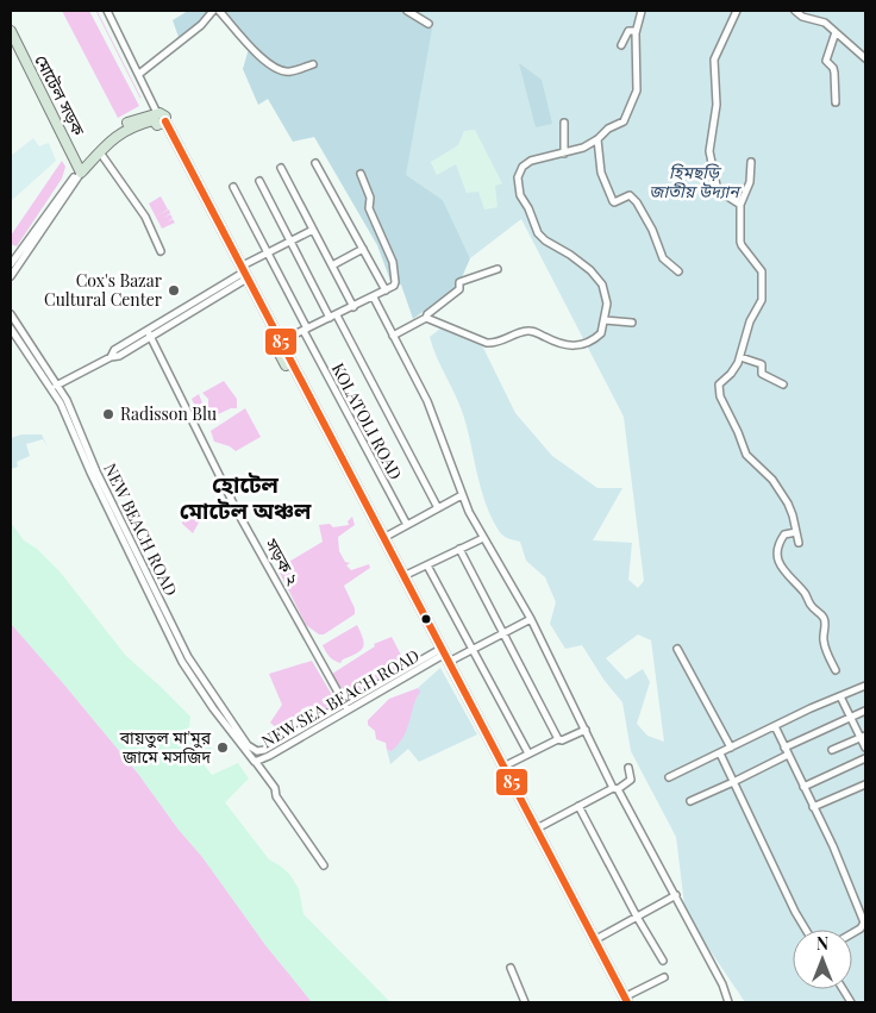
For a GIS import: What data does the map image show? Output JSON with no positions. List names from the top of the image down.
{
  "streets": {
    "highway": ["মোটেল সড়ক"],
    "street": [
      "KOLATOLI ROAD",
      "NEW BEACH ROAD",
      "সড়ক ২",
      "NEW SEA BEACH ROAD"
    ]
  },
  "crossings": [
    ["NEW BEACH ROAD", "NEW SEA BEACH ROAD"],
    ["সড়ক ২", "NEW SEA BEACH ROAD"]
  ],
  "districts": ["হোটেল মোটেল অঞ্চল"],
  "parks": ["হিমছড়ি জাতীয় উদ্যান"],
  "places": ["Cox's Bazar Cultural Center", "Radisson Blu", "বায়তুল মা'মুর জামে মসজিদ"],
  "lines": ["transit line 85"],
  "north": "top"
}
